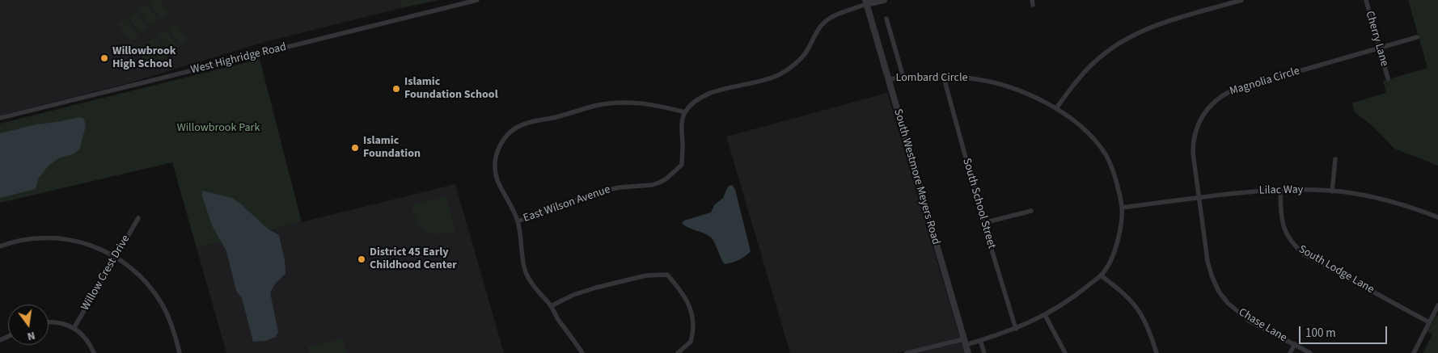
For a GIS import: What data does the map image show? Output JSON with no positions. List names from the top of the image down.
{
  "streets": {
    "street": [
      "Cherry Lane",
      "West Highridge Road",
      "Lombard Circle",
      "Magnolia Circle",
      "South Westmore Meyers Road",
      "Lilac Way",
      "South School Street",
      "East Wilson Avenue",
      "South Lodge Lane",
      "Willow Crest Drive",
      "Chase Lane"
    ]
  },
  "crossings": [
    ["Cherry Lane", "Magnolia Circle"],
    ["Lombard Circle", "South Westmore Meyers Road"],
    ["Lombard Circle", "Lilac Way"],
    ["Lombard Circle", "South School Street"],
    ["Magnolia Circle", "Lilac Way"],
    ["Magnolia Circle", "Chase Lane"],
    ["Lilac Way", "South Lodge Lane"],
    ["Lilac Way", "Chase Lane"]
  ],
  "parks": ["Willowbrook Park"],
  "places": [
    "Willowbrook High School",
    "Islamic Foundation School",
    "Islamic Foundation",
    "District 45 Early Childhood Center"
  ],
  "scale_bar": "100 m",
  "north": "bottom"
}
